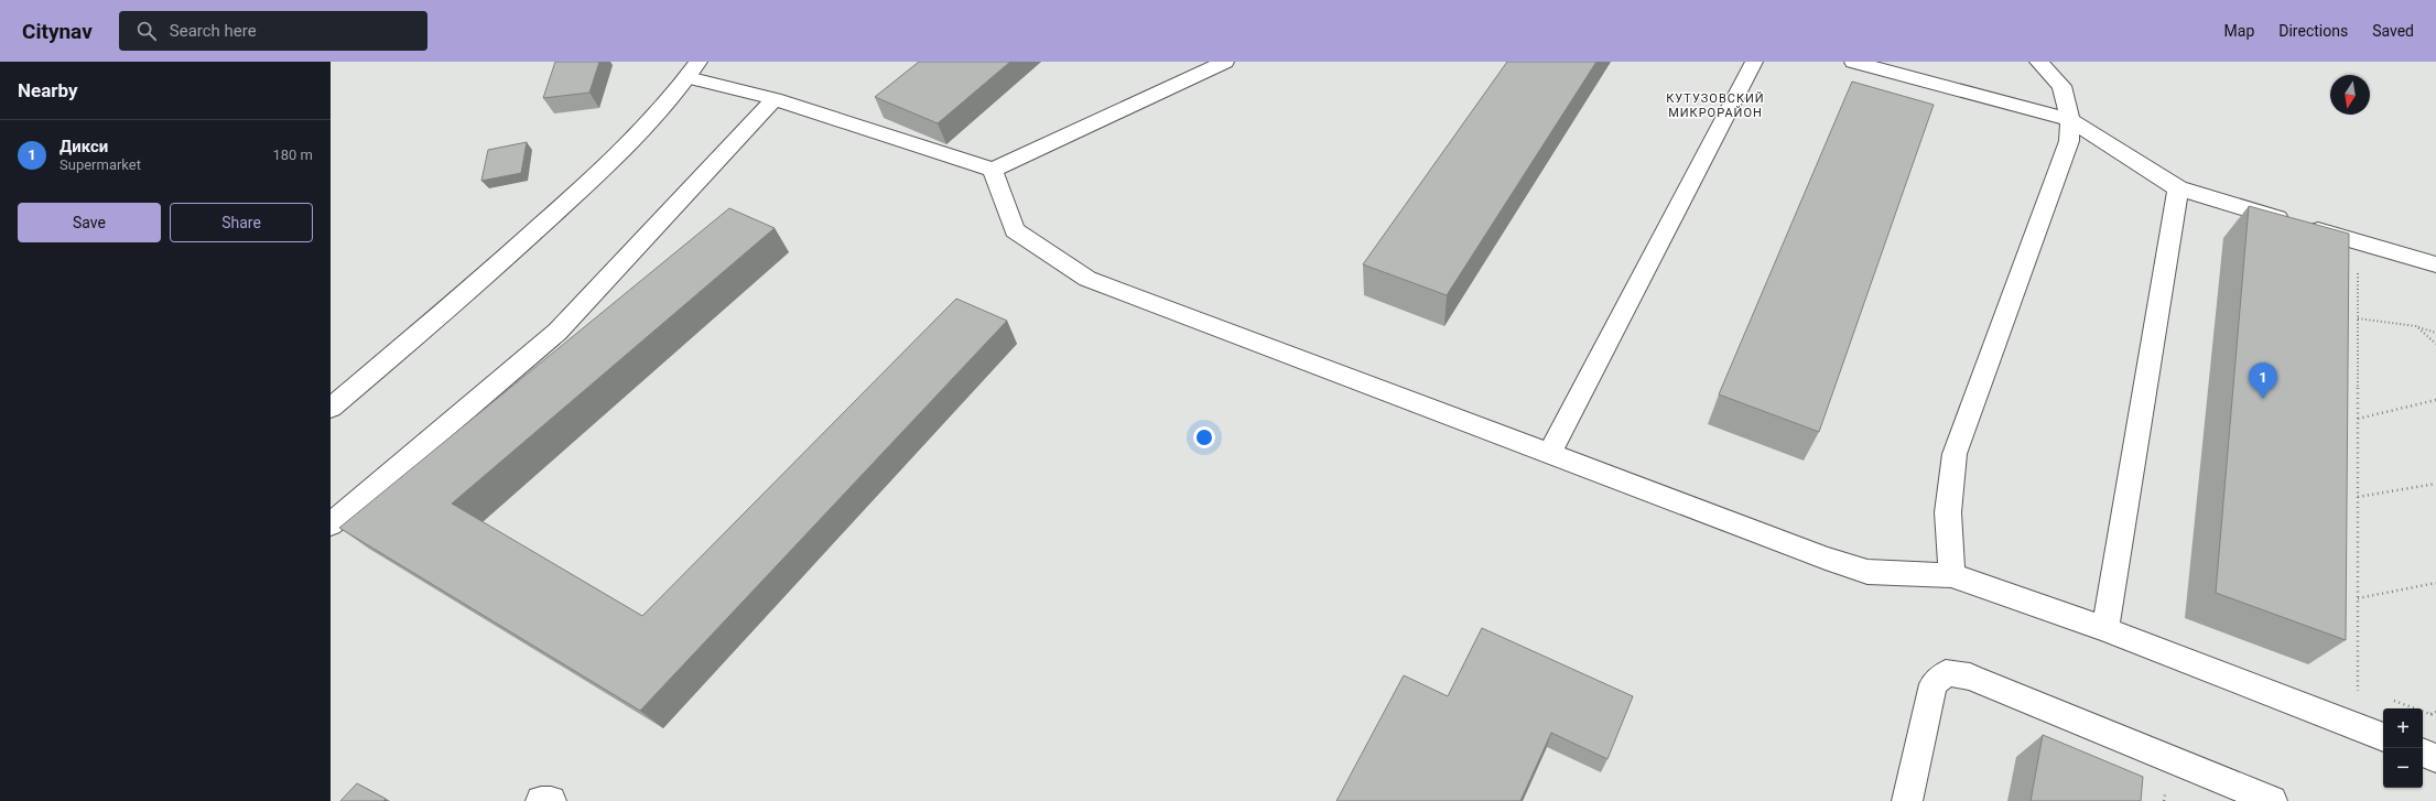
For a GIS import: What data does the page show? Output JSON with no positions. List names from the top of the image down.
{
  "districts": ["КУТУЗОВСКИЙ МИКРОРАЙОН"],
  "north": "bottom",
  "page": {
    "header": "Citynav",
    "search": "Search here",
    "nav": ["Map", "Directions", "Saved"],
    "heading": "Nearby",
    "list": [
      {
        "mark": "1",
        "name": "Дикси",
        "note": "Supermarket",
        "value": "180 m"
      }
    ],
    "buttons": ["Save", "Share"],
    "pins": "1",
    "map_buttons": ["+", "−"]
  }
}
